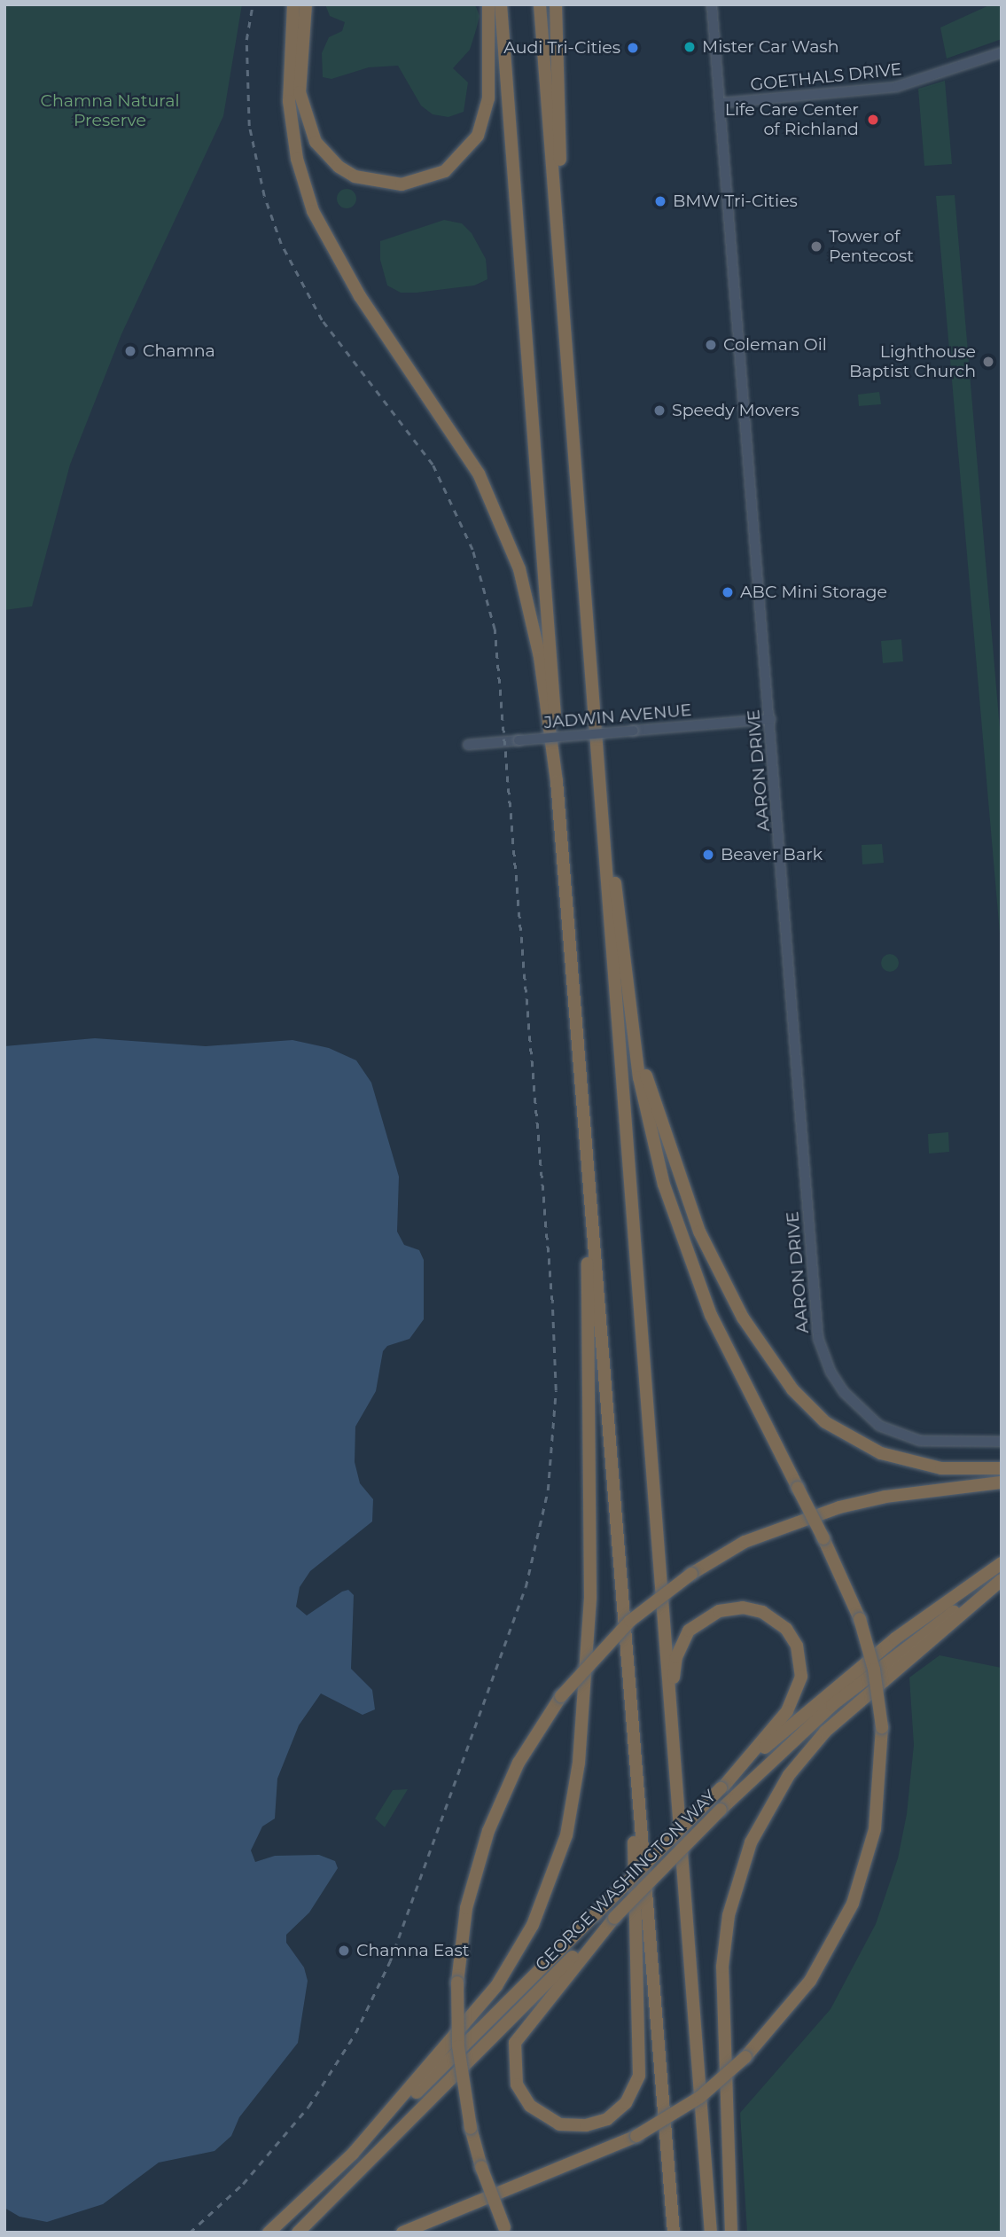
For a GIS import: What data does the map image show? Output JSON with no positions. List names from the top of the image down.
{
  "streets": {
    "highway": ["GEORGE WASHINGTON WAY"],
    "street": ["GOETHALS DRIVE", "JADWIN AVENUE", "AARON DRIVE"]
  },
  "crossings": [
    ["GOETHALS DRIVE", "AARON DRIVE"],
    ["JADWIN AVENUE", "AARON DRIVE"]
  ],
  "parks": ["Chamna Natural Preserve"],
  "places": [
    "Mister Car Wash",
    "Audi Tri-Cities",
    "Life Care Center of Richland",
    "BMW Tri-Cities",
    "Tower of Pentecost",
    "Coleman Oil",
    "Chamna",
    "Lighthouse Baptist Church",
    "Speedy Movers",
    "ABC Mini Storage",
    "Beaver Bark",
    "Chamna East"
  ]
}
